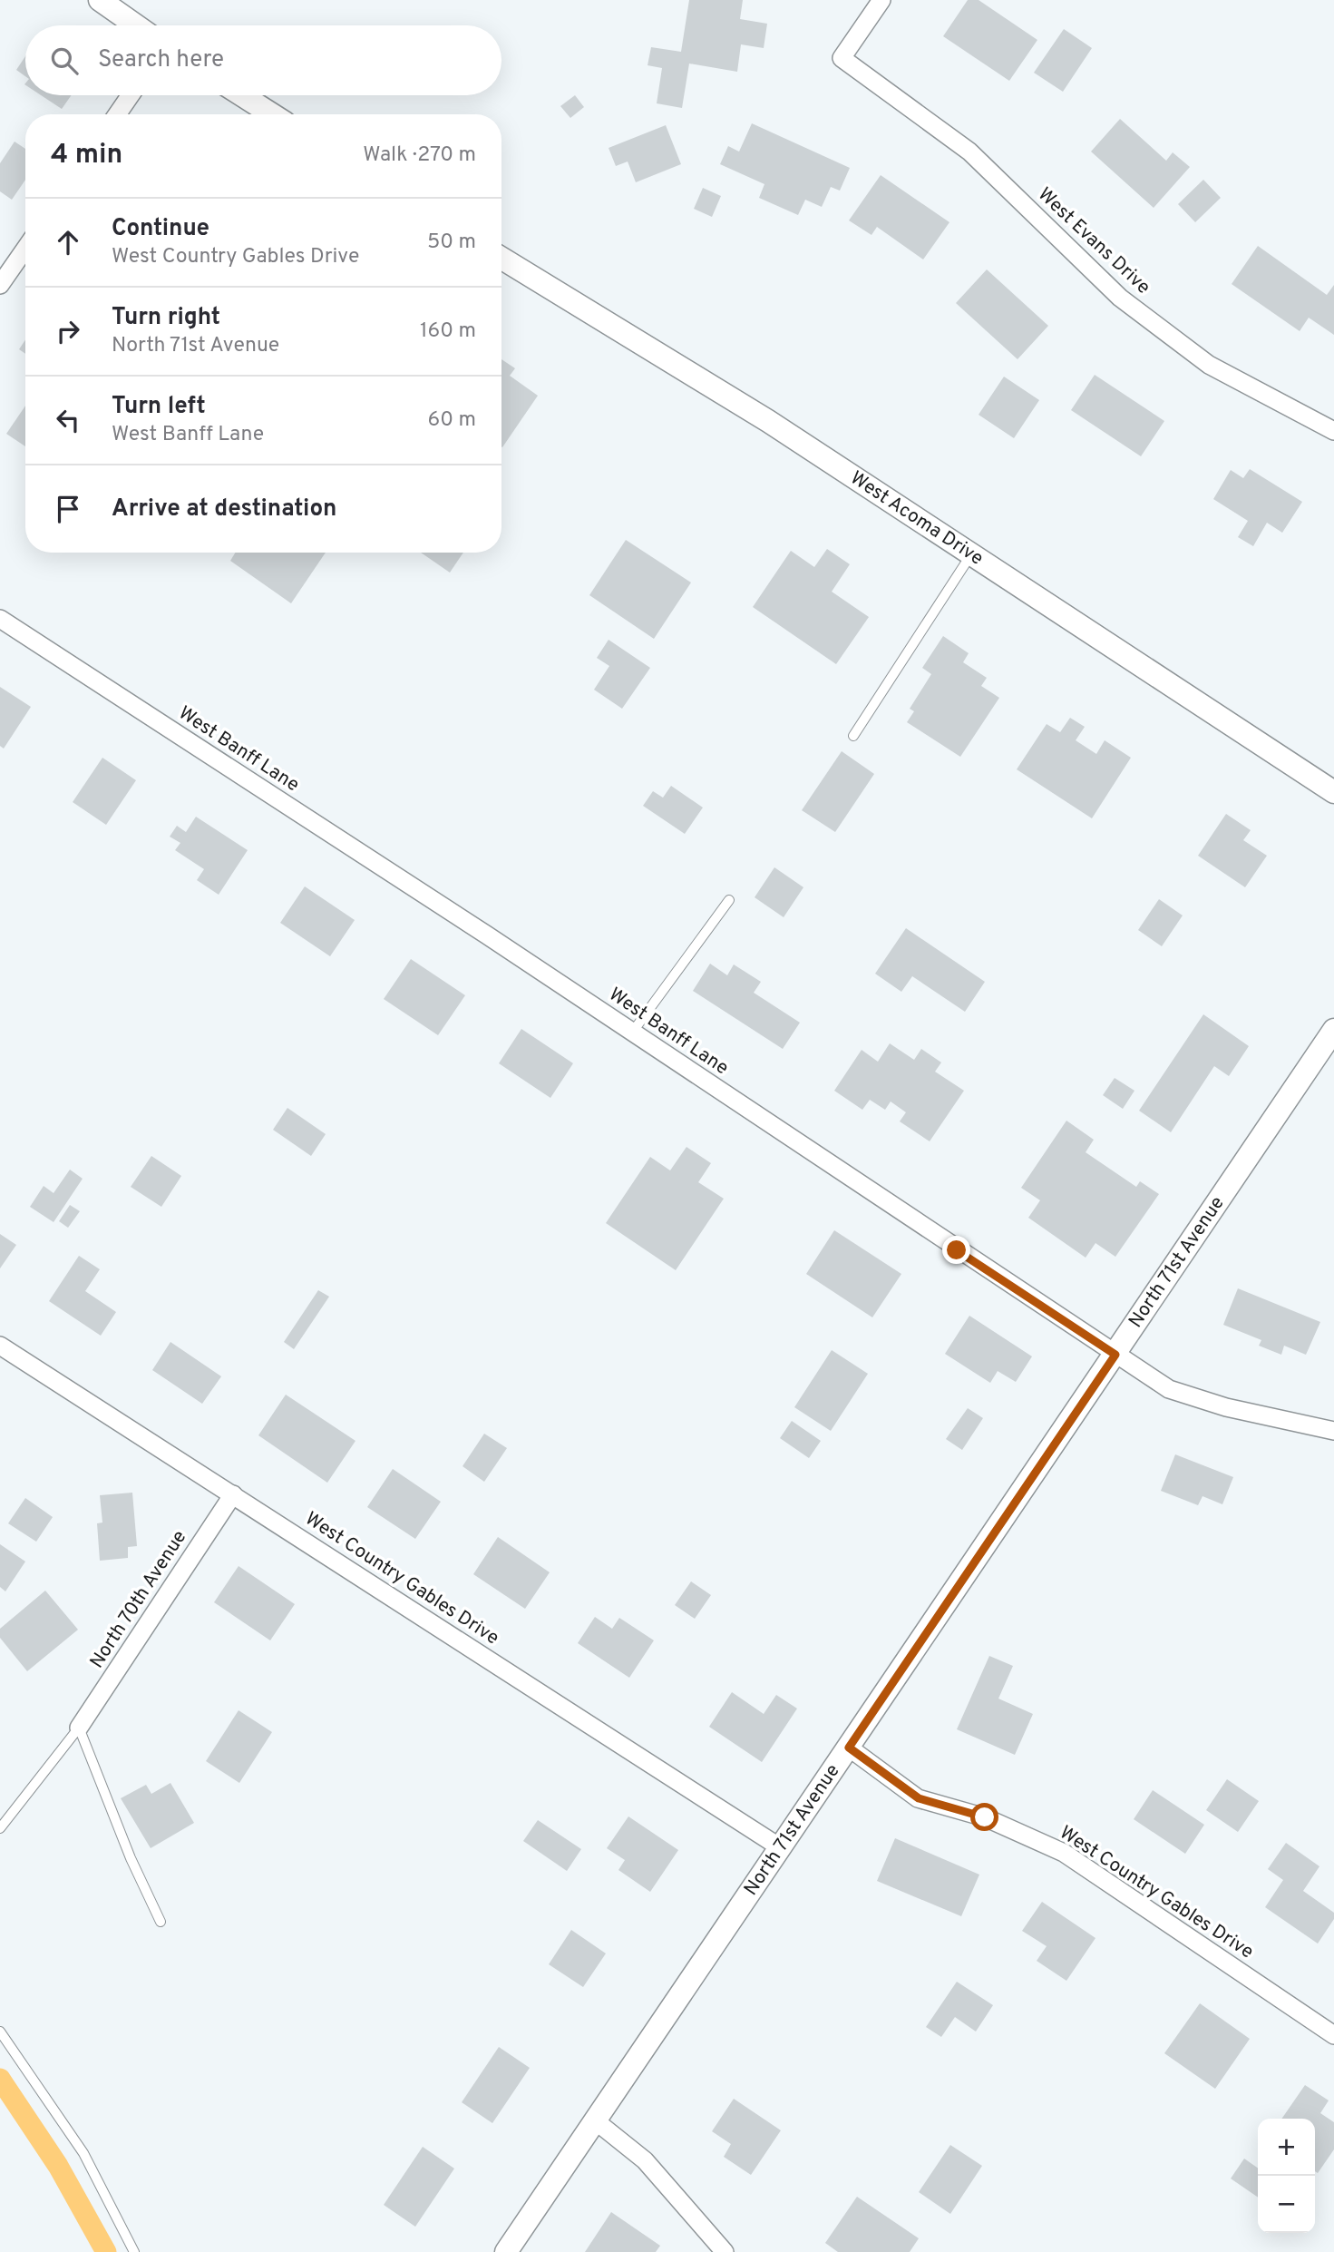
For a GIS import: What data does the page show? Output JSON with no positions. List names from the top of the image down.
{
  "streets": {
    "street": [
      "West Evans Drive",
      "West Acoma Drive",
      "West Banff Lane",
      "North 71st Avenue",
      "West Country Gables Drive",
      "North 70th Avenue"
    ]
  },
  "crossings": [
    ["West Banff Lane", "North 71st Avenue"],
    ["North 71st Avenue", "West Country Gables Drive"],
    ["West Country Gables Drive", "North 70th Avenue"]
  ],
  "page": {
    "search": "Search here",
    "heading": ["4 min", "Walk · 270 m"],
    "list": [
      ["Continue", "West Country Gables Drive", "50 m"],
      ["Turn right", "North 71st Avenue", "160 m"],
      ["Turn left", "West Banff Lane", "60 m"],
      "Arrive at destination"
    ],
    "map_buttons": ["+", "−"]
  }
}
